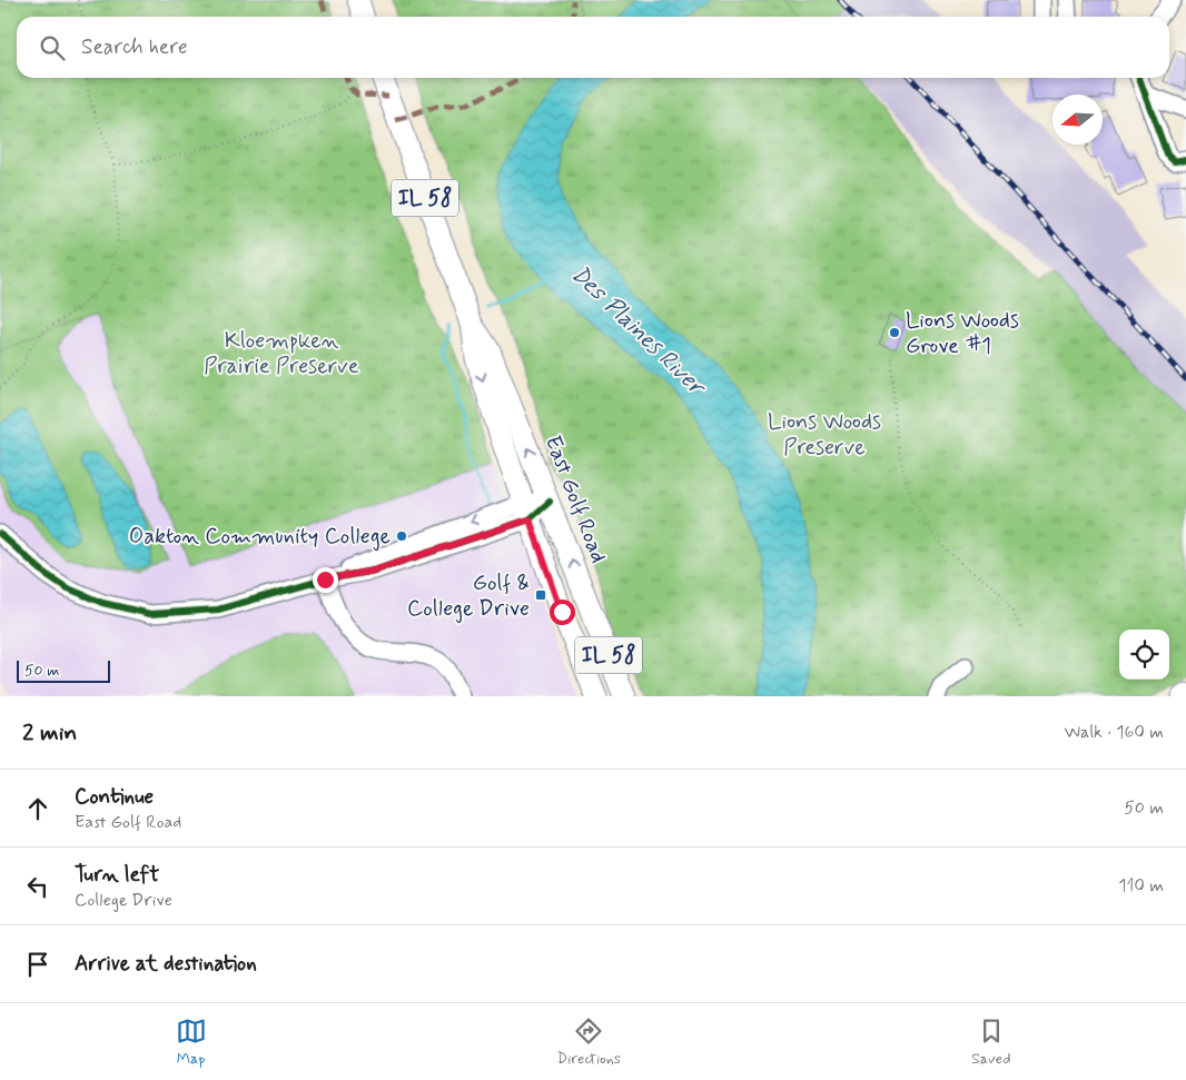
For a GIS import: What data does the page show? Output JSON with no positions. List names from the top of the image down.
{
  "streets": {
    "main road": ["IL 58", "East Golf Road"]
  },
  "water": ["Des Plaines River"],
  "parks": ["Kloempken Prairie Preserve", "Lions Woods Preserve"],
  "places": {
    "other": ["Lions Woods Grove #1", "Oakton Community College"],
    "transit": ["Golf & College Drive"]
  },
  "scale_bar": "50 m",
  "north": "left",
  "page": {
    "search": "Search here",
    "scale": "50 m",
    "heading": ["2 min", "Walk · 160 m"],
    "list": [
      ["Continue", "East Golf Road", "50 m"],
      ["Turn left", "College Drive", "110 m"],
      "Arrive at destination"
    ],
    "nav": ["Map", "Directions", "Saved"]
  }
}
